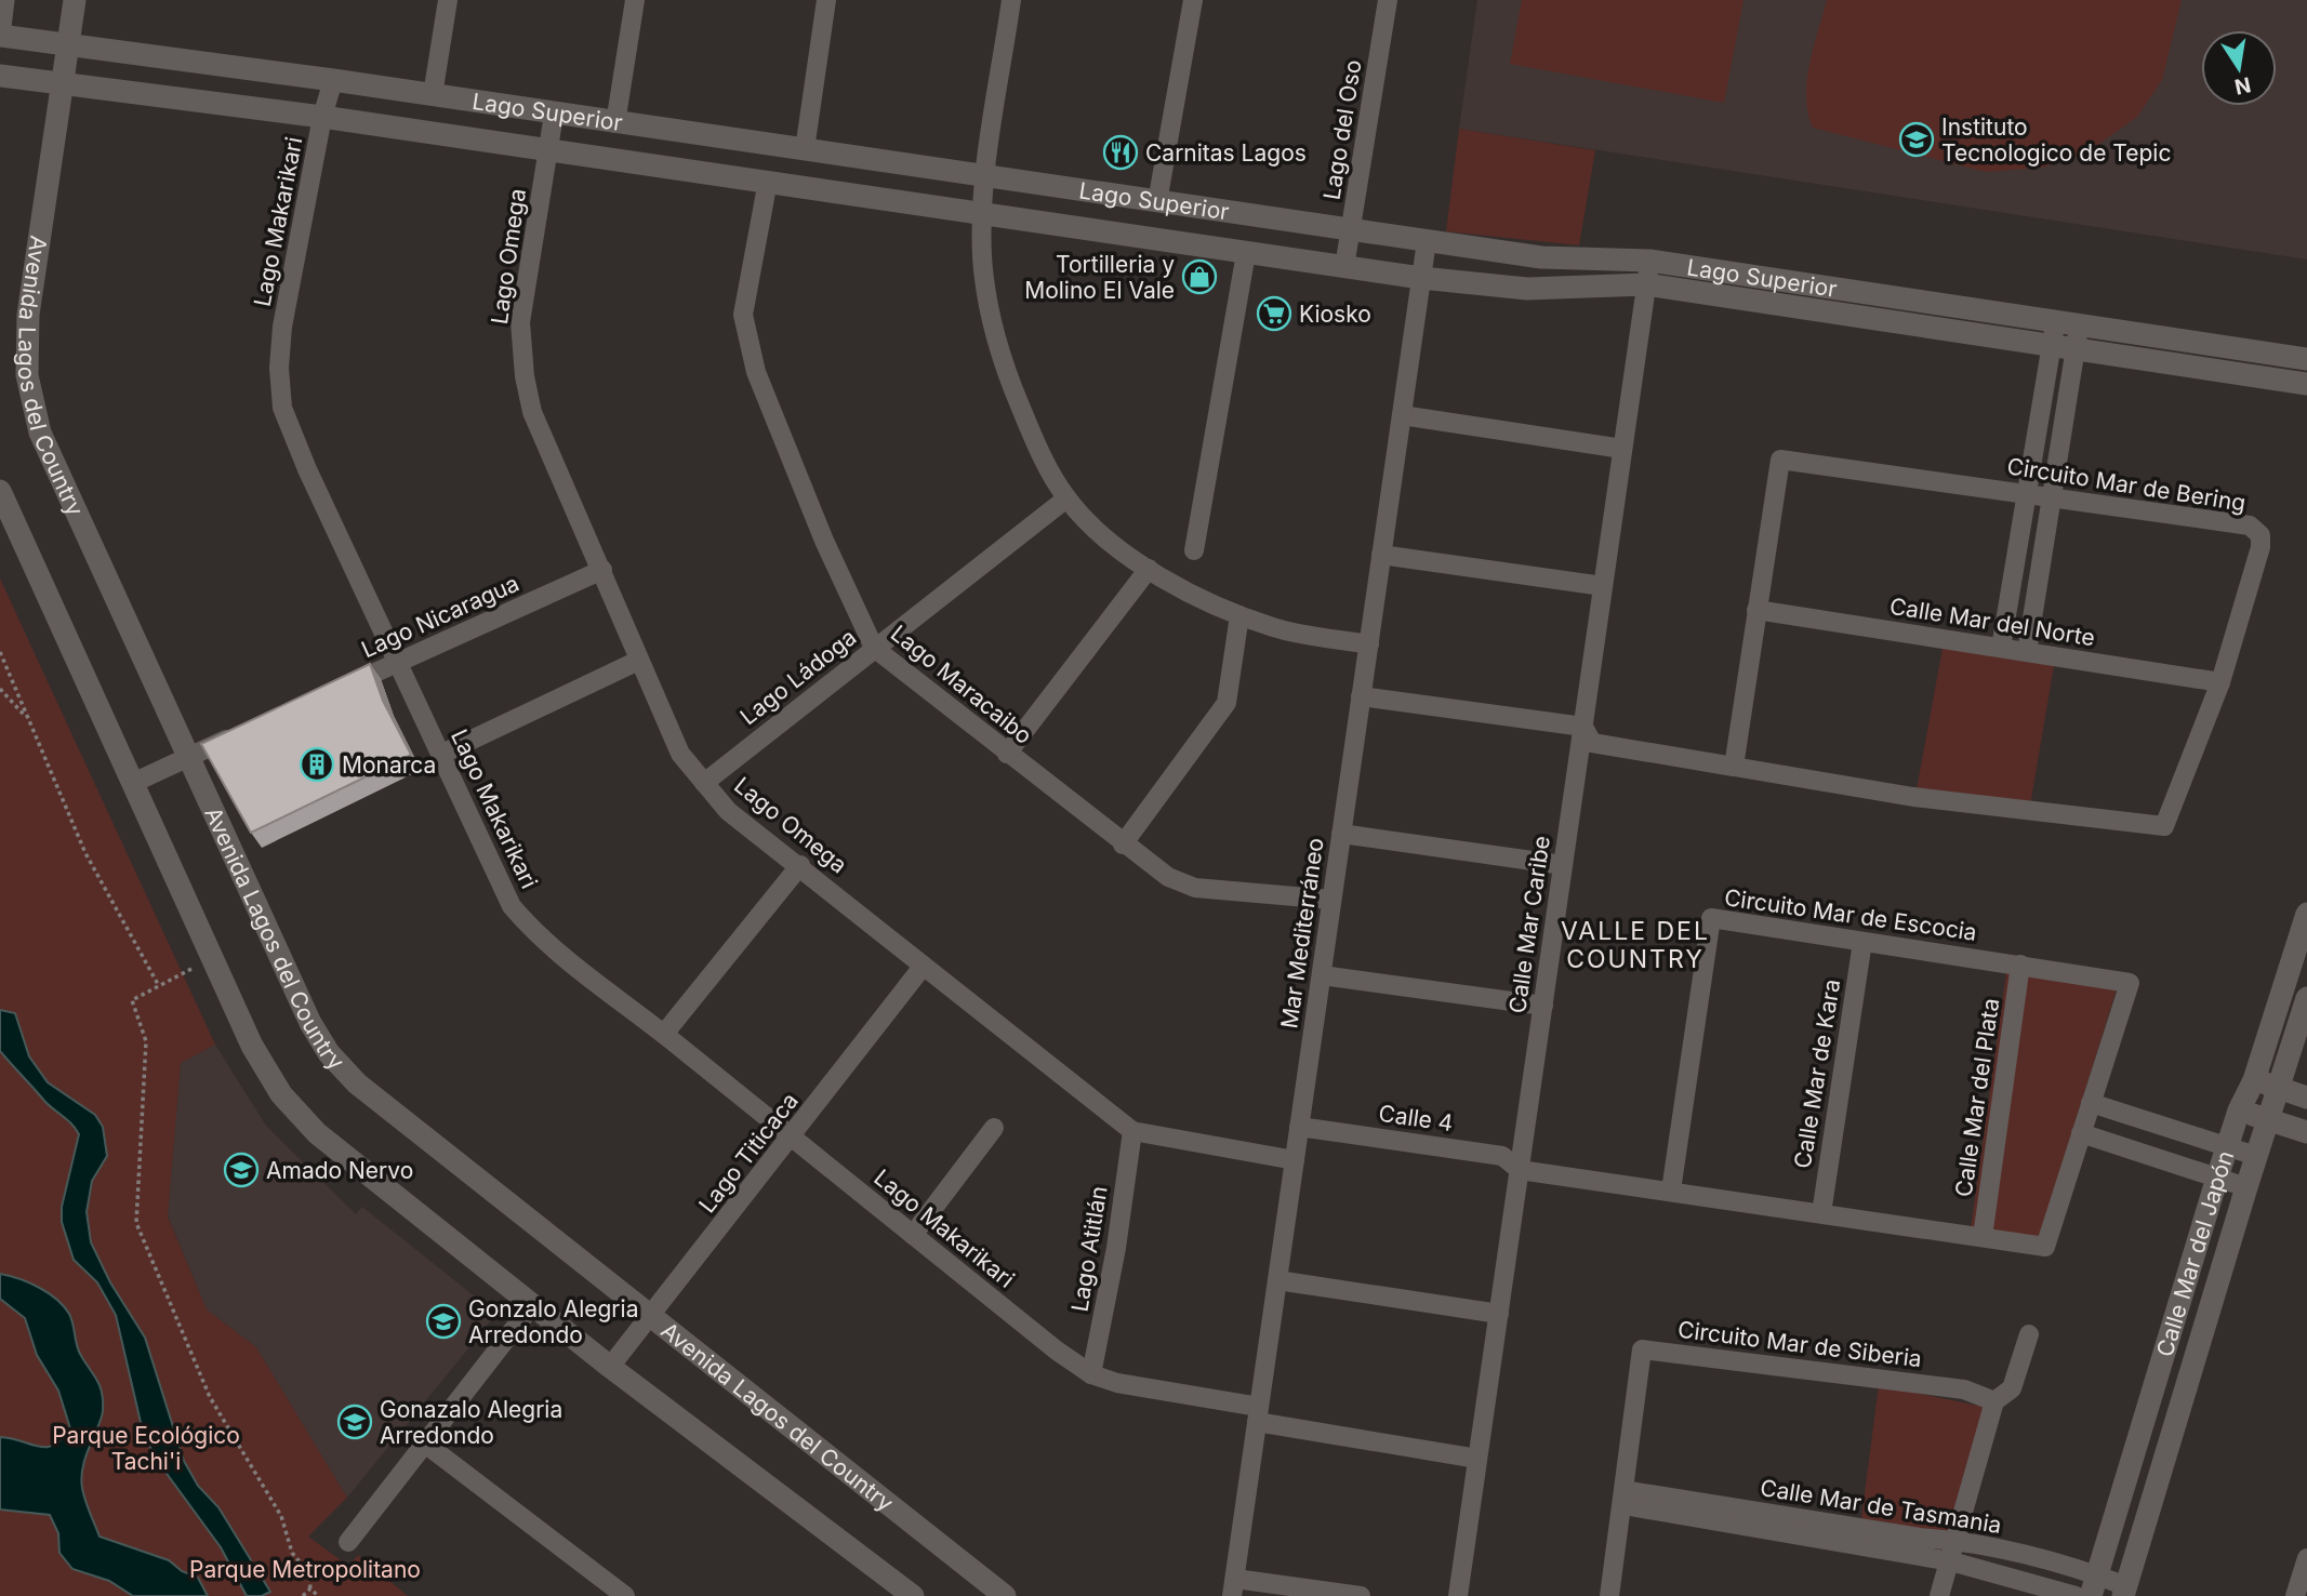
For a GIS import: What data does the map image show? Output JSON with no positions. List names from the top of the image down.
{
  "streets": {
    "street": [
      "Lago Superior",
      "Lago del Oso",
      "Lago Makarikari",
      "Lago Omega",
      "Avenida Lagos del Country",
      "Circuito Mar de Bering",
      "Lago Nicaragua",
      "Calle Mar del Norte",
      "Lago Ládoga",
      "Lago Maracaibo",
      "Circuito Mar de Escocia",
      "Calle Mar Caribe",
      "Mar Mediterráneo",
      "Calle Mar de Kara",
      "Calle Mar del Plata",
      "Calle 4",
      "Lago Titicaca",
      "Lago Atitlán",
      "Calle Mar del Japón",
      "Circuito Mar de Siberia",
      "Calle Mar de Tasmania"
    ]
  },
  "crossings": [
    ["Lago Superior", "Lago del Oso"],
    ["Lago Superior", "Lago Makarikari"],
    ["Lago Superior", "Lago Omega"],
    ["Lago Superior", "Avenida Lagos del Country"],
    ["Lago Superior", "Lago Maracaibo"],
    ["Lago Superior", "Calle Mar Caribe"],
    ["Lago Superior", "Mar Mediterráneo"],
    ["Lago Makarikari", "Lago Nicaragua"],
    ["Lago Makarikari", "Calle Mar Caribe"],
    ["Lago Makarikari", "Mar Mediterráneo"],
    ["Lago Makarikari", "Lago Titicaca"],
    ["Lago Makarikari", "Lago Atitlán"],
    ["Lago Omega", "Lago Nicaragua"],
    ["Lago Omega", "Lago Ládoga"],
    ["Lago Omega", "Mar Mediterráneo"],
    ["Lago Omega", "Lago Titicaca"],
    ["Lago Omega", "Lago Atitlán"],
    ["Avenida Lagos del Country", "Lago Titicaca"],
    ["Circuito Mar de Bering", "Calle Mar del Norte"],
    ["Circuito Mar de Bering", "Calle Mar Caribe"],
    ["Lago Ládoga", "Lago Maracaibo"],
    ["Lago Maracaibo", "Mar Mediterráneo"],
    ["Circuito Mar de Escocia", "Calle Mar Caribe"],
    ["Circuito Mar de Escocia", "Calle Mar de Kara"],
    ["Circuito Mar de Escocia", "Calle Mar del Plata"],
    ["Circuito Mar de Escocia", "Calle 4"],
    ["Calle Mar Caribe", "Calle 4"],
    ["Mar Mediterráneo", "Calle 4"],
    ["Calle Mar del Japón", "Calle Mar de Tasmania"],
    ["Circuito Mar de Siberia", "Calle Mar de Tasmania"]
  ],
  "districts": ["VALLE DEL COUNTRY"],
  "parks": ["Parque Ecológico Tachi'i", "Parque Metropolitano"],
  "places": {
    "school or university": [
      "Instituto Tecnologico de Tepic",
      "Amado Nervo",
      "Gonzalo Alegria Arredondo",
      "Gonazalo Alegria Arredondo"
    ],
    "restaurant": ["Carnitas Lagos"],
    "shop": ["Tortilleria y Molino El Vale"],
    "supermarket": ["Kiosko"],
    "building": ["Monarca"]
  },
  "north": "bottom"
}
